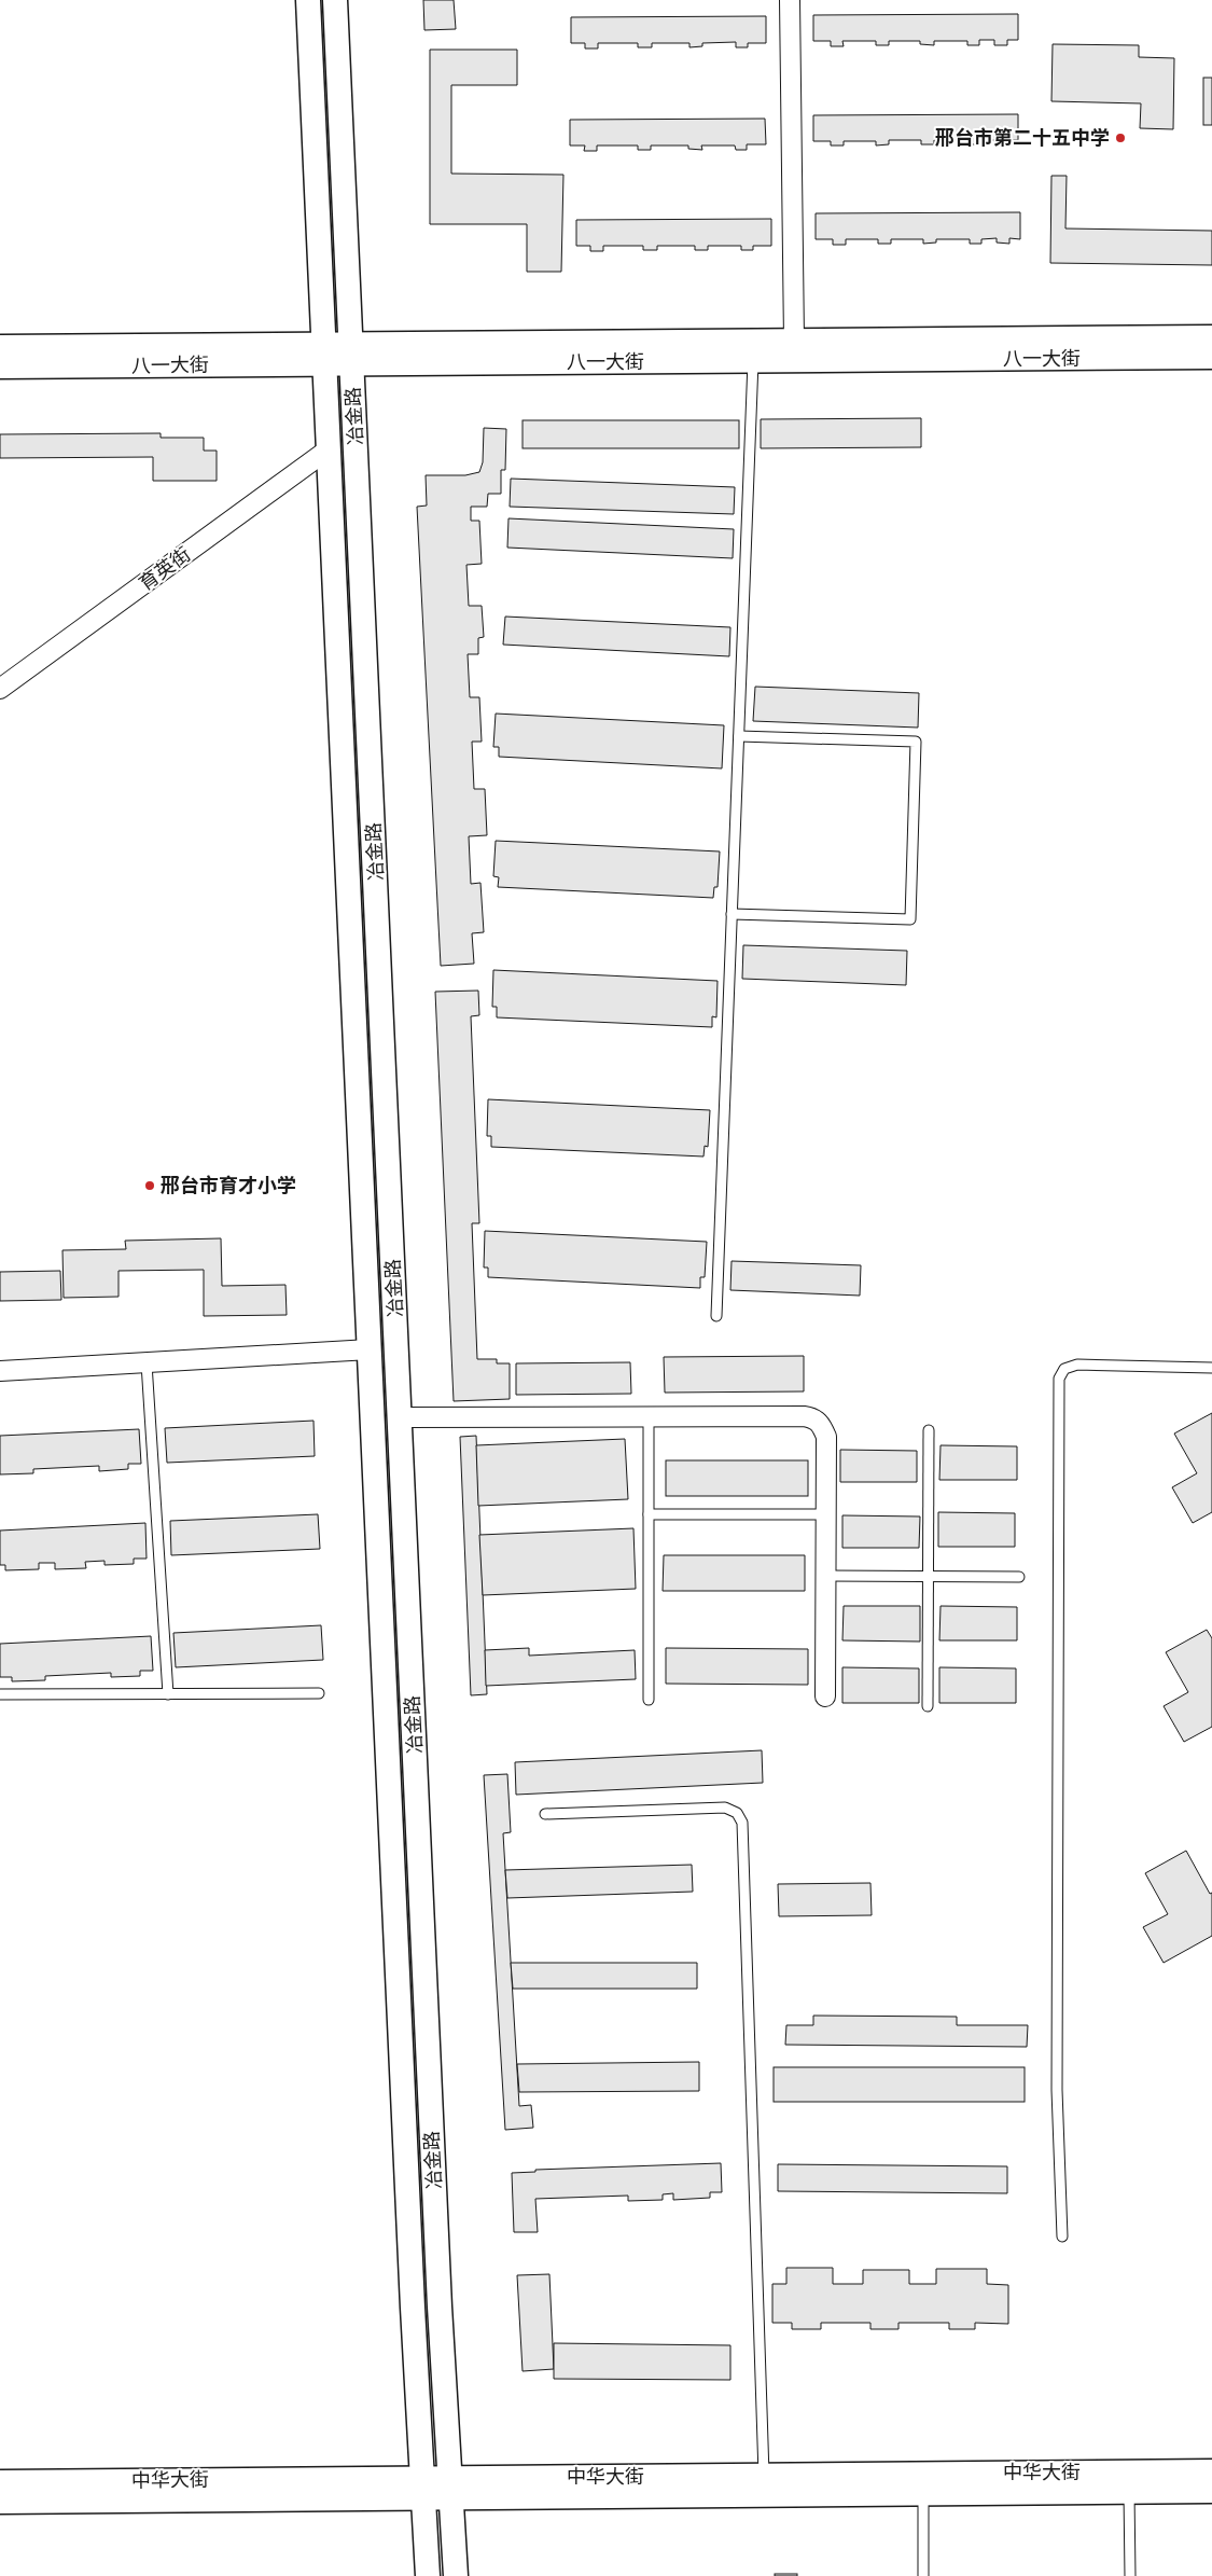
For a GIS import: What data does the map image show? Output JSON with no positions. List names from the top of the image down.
{
  "streets": {
    "street": [
      "八一大街",
      "冶金路",
      "育英街",
      "中华大街"
    ]
  },
  "crossings": [
    ["八一大街", "冶金路"],
    ["冶金路", "育英街"],
    ["冶金路", "中华大街"]
  ],
  "places": ["邢台市第二十五中学", "邢台市育才小学"]
}
